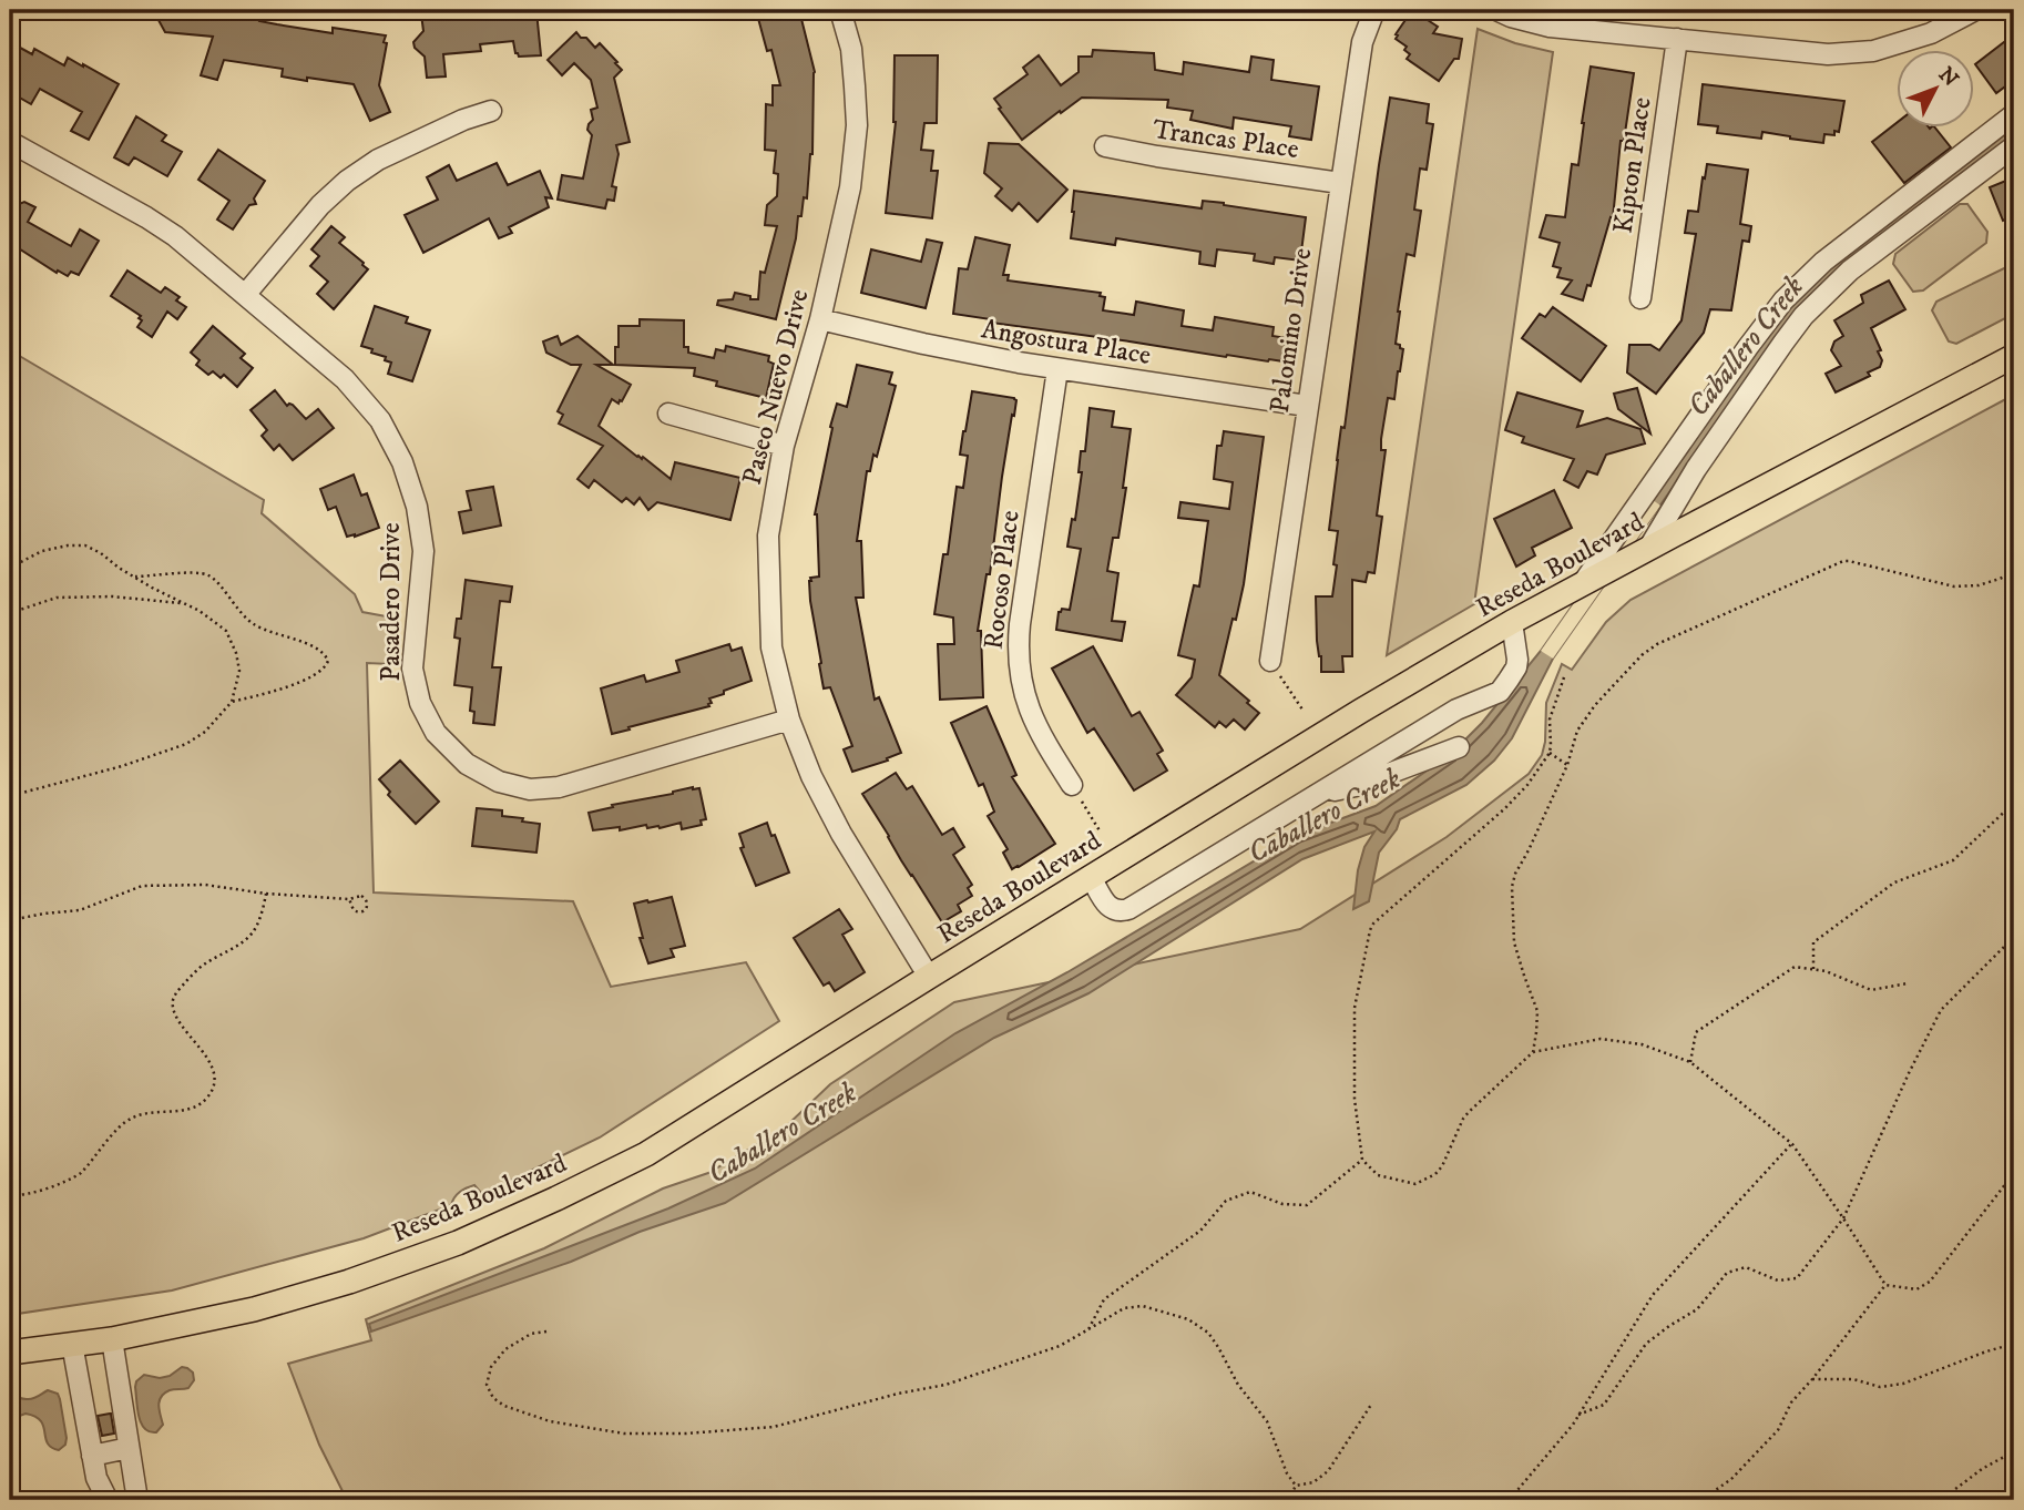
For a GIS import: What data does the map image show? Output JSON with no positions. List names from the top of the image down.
{
  "streets": {
    "main road": ["Reseda Boulevard"],
    "street": [
      "Trancas Place",
      "Kipton Place",
      "Palomino Drive",
      "Angostura Place",
      "Paseo Nuevo Drive",
      "Rocoso Place",
      "Pasadero Drive"
    ]
  },
  "crossings": [
    ["Trancas Place", "Palomino Drive"],
    ["Palomino Drive", "Angostura Place"],
    ["Angostura Place", "Paseo Nuevo Drive"],
    ["Angostura Place", "Rocoso Place"],
    ["Paseo Nuevo Drive", "Reseda Boulevard"],
    ["Paseo Nuevo Drive", "Pasadero Drive"]
  ],
  "water": ["Caballero Creek"],
  "north": "top right"
}
